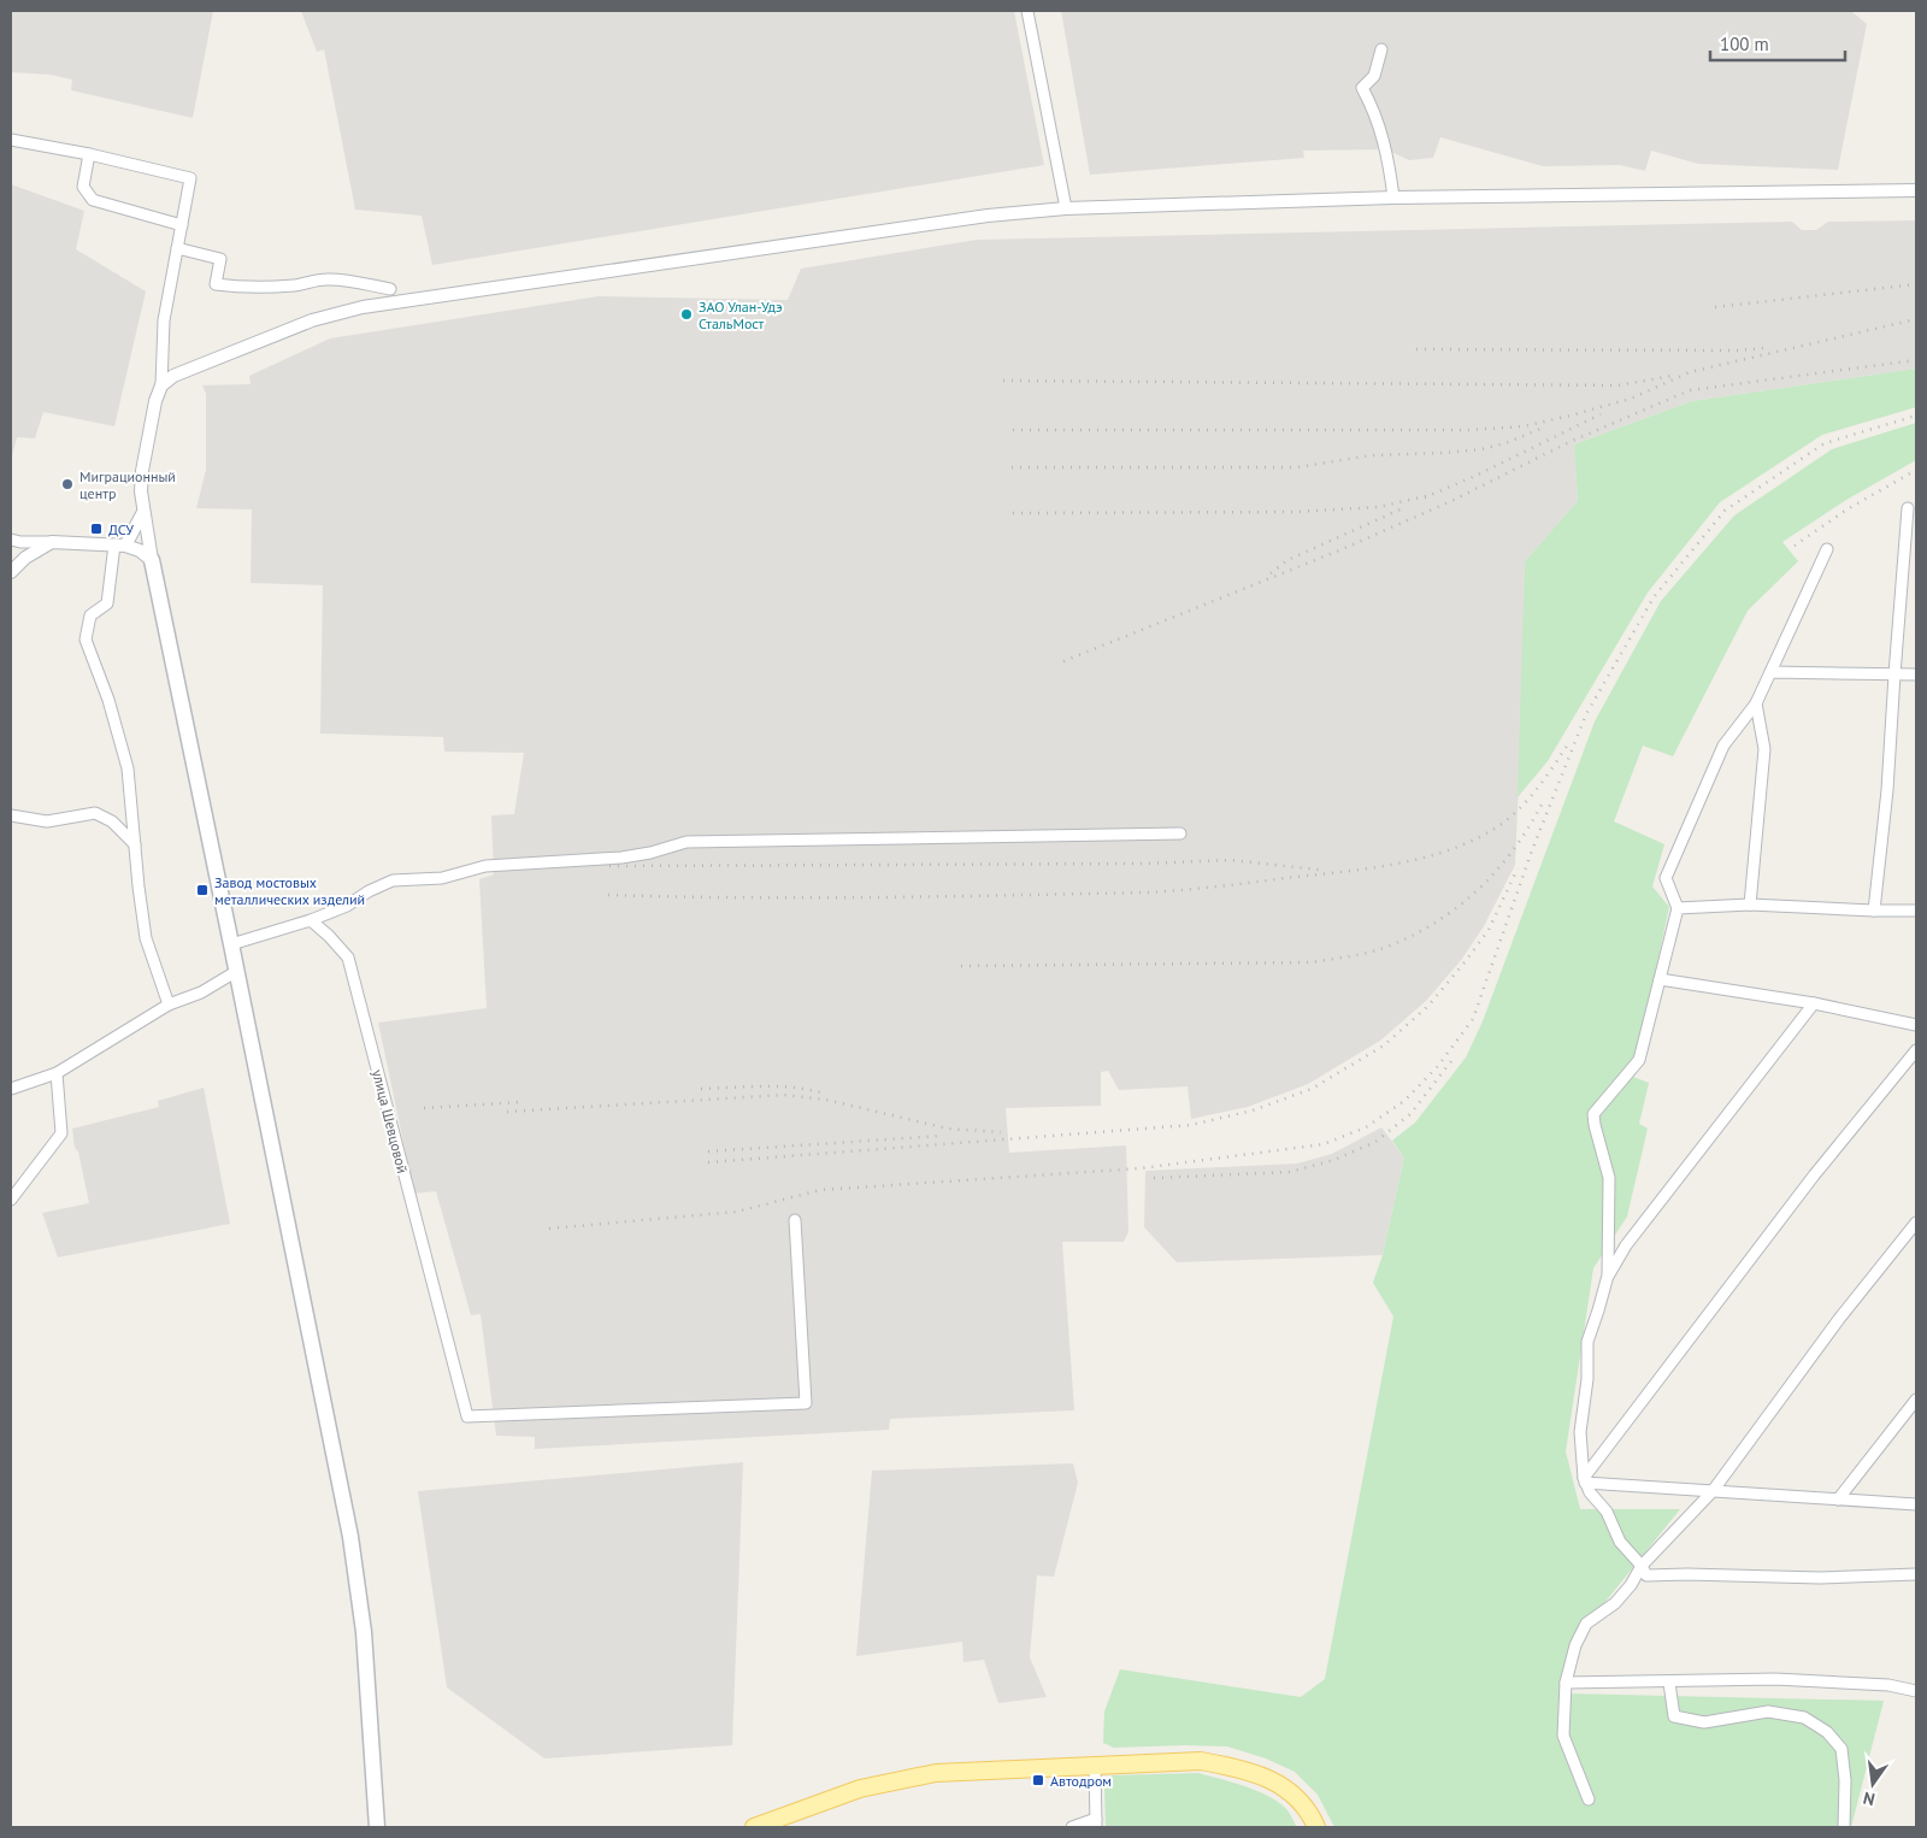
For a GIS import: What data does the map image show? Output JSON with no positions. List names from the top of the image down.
{
  "streets": {
    "street": ["улица Шевцовой"]
  },
  "places": {
    "other": ["ЗАО Улан-Удэ СтальМост", "Миграционный центр"],
    "transit": ["ДСУ", "Завод мостовых металлических изделий", "Автодром"]
  },
  "scale_bar": "100 m",
  "north": "bottom"
}
